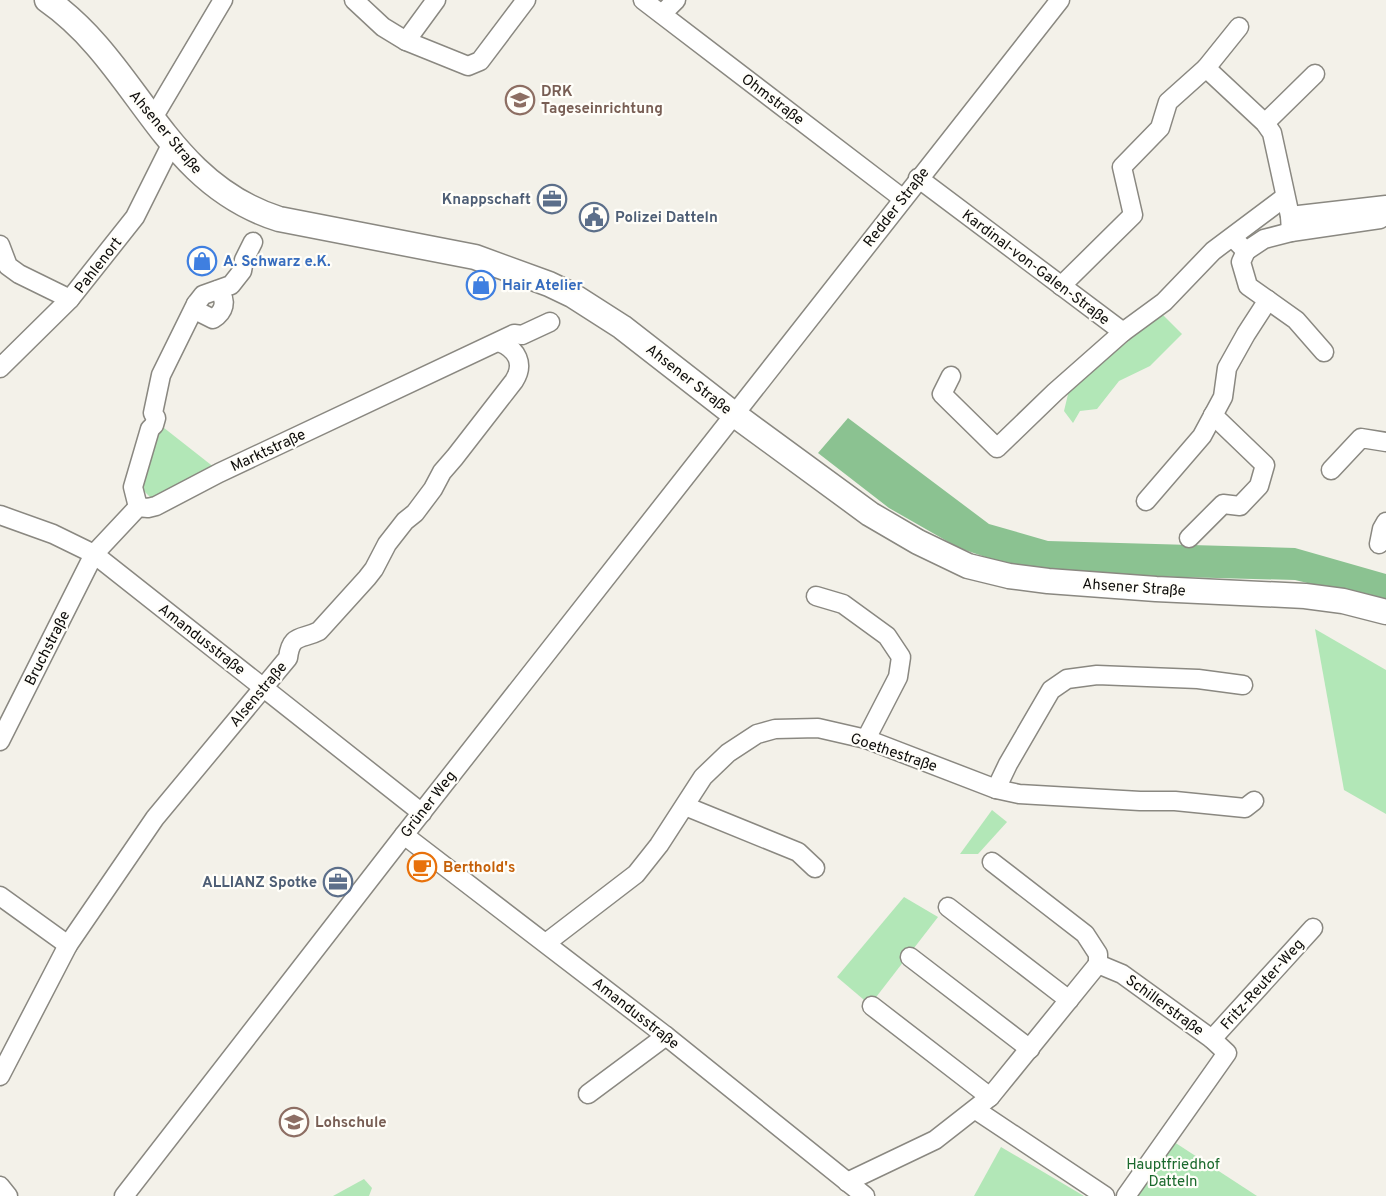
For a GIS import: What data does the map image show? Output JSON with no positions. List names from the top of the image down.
{
  "streets": {
    "main road": ["Ahsener Straße"],
    "street": [
      "Ohmstraße",
      "Redder Straße",
      "Pahlenort",
      "Kardinal-von-Galen-Straße",
      "Marktstraße",
      "Amandusstraße",
      "Bruchstraße",
      "Alsenstraße",
      "Goethestraße",
      "Grüner Weg",
      "Fritz-Reuter-Weg",
      "Schillerstraße"
    ]
  },
  "crossings": [
    ["Ohmstraße", "Redder Straße"],
    ["Ahsener Straße", "Redder Straße"],
    ["Ahsener Straße", "Pahlenort"],
    ["Ahsener Straße", "Grüner Weg"],
    ["Redder Straße", "Kardinal-von-Galen-Straße"],
    ["Redder Straße", "Grüner Weg"],
    ["Marktstraße", "Alsenstraße"],
    ["Amandusstraße", "Bruchstraße"],
    ["Amandusstraße", "Alsenstraße"],
    ["Amandusstraße", "Goethestraße"],
    ["Amandusstraße", "Grüner Weg"],
    ["Fritz-Reuter-Weg", "Schillerstraße"]
  ],
  "parks": ["Hauptfriedhof Datteln"],
  "places": {
    "school or university": ["DRK Tageseinrichtung", "Lohschule"],
    "office": ["Knappschaft", "ALLIANZ Spotke"],
    "public building": ["Polizei Datteln"],
    "shop": ["A. Schwarz e.K.", "Hair Atelier"],
    "cafe": ["Berthold's"]
  }
}
